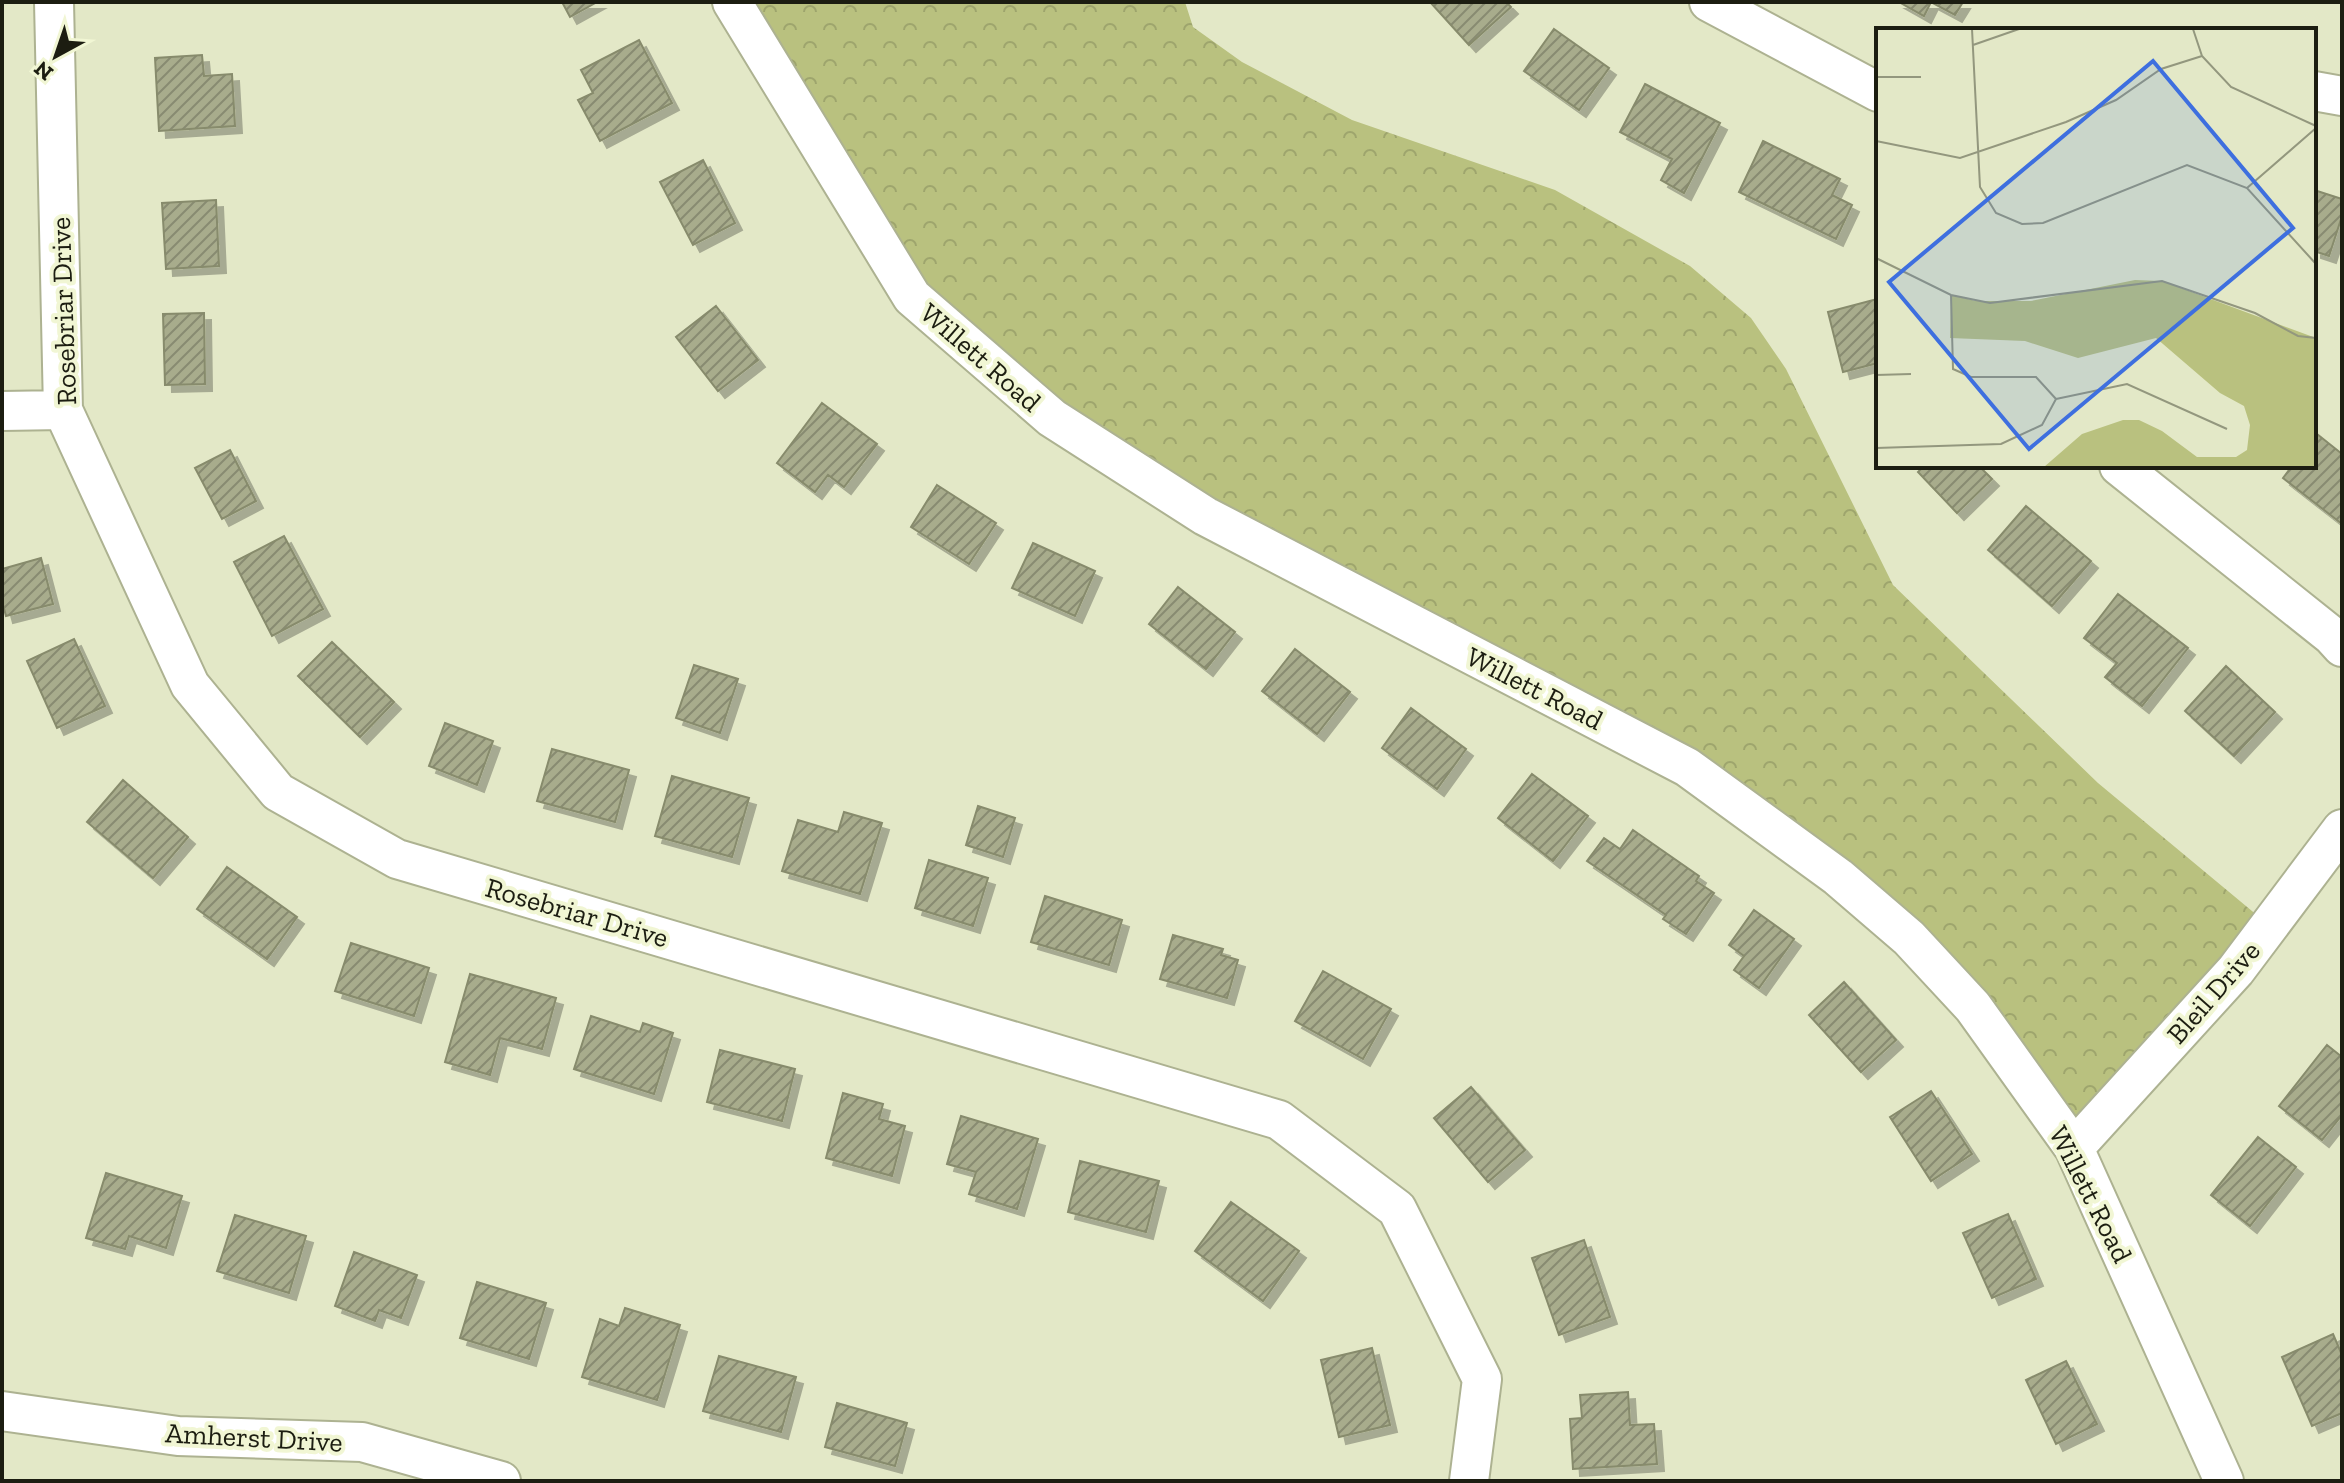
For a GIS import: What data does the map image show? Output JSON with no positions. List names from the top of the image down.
{
  "streets": {
    "street": [
      "Rosebriar Drive",
      "Willett Road",
      "Bleil Drive",
      "Amherst Drive"
    ]
  },
  "crossings": [
    ["Willett Road", "Bleil Drive"]
  ],
  "north": "bottom left"
}
